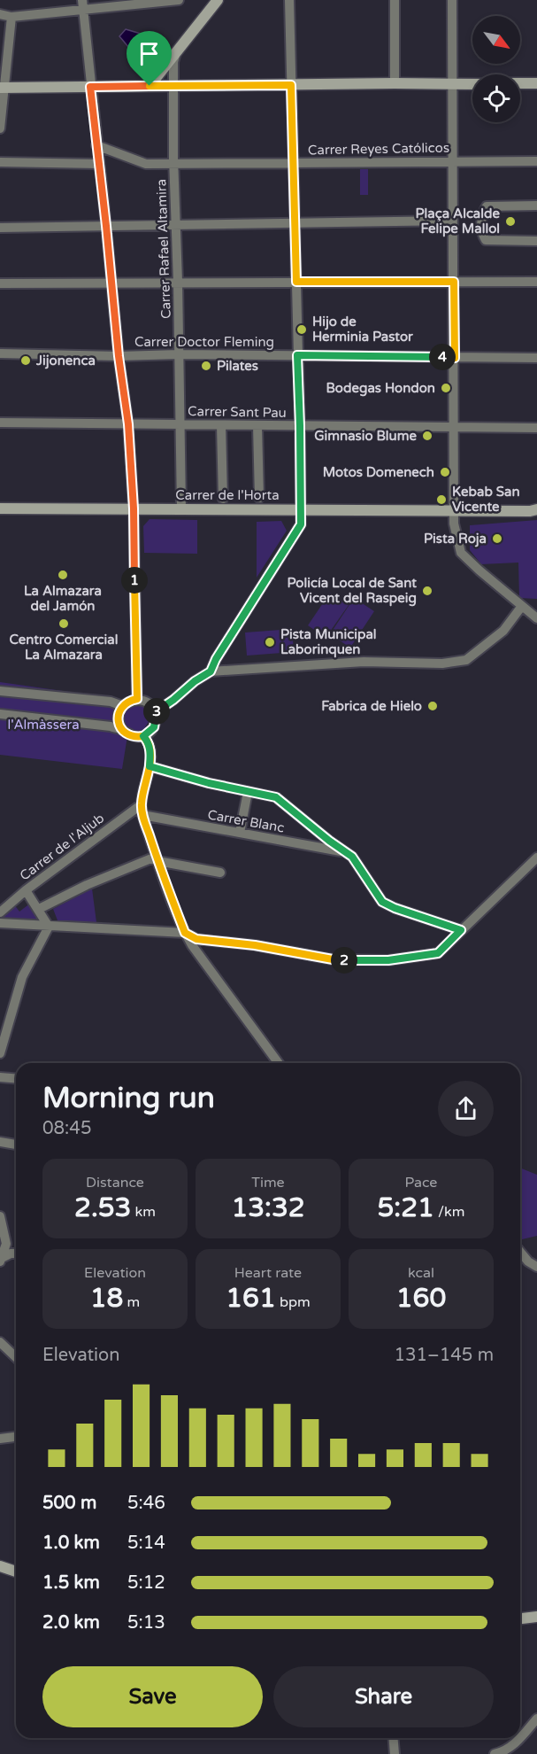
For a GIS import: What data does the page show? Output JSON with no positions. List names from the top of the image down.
{
  "streets": {
    "main road": ["Carrer de l'Horta"],
    "street": [
      "Carrer Reyes Católicos",
      "Carrer Rafael Altamira",
      "Carrer Doctor Fleming",
      "Carrer Sant Pau",
      "Carrer Blanc",
      "Carrer de l'Aljub"
    ]
  },
  "crossings": [
    ["Carrer Reyes Católicos", "Carrer Rafael Altamira"],
    ["Carrer Rafael Altamira", "Carrer Doctor Fleming"],
    ["Carrer Rafael Altamira", "Carrer Sant Pau"],
    ["Carrer Rafael Altamira", "Carrer de l'Horta"]
  ],
  "parks": ["l'Almàssera"],
  "places": [
    "Plaça Alcalde Felipe Mallol",
    "Hijo de Herminia Pastor",
    "Jijonenca",
    "Pilates",
    "Bodegas Hondon",
    "Gimnasio Blume",
    "Motos Domenech",
    "Kebab San Vicente",
    "Pista Roja",
    "La Almazara del Jamón",
    "Policía Local de Sant Vicent del Raspeig",
    "Centro Comercial La Almazara",
    "Pista Municipal Laborinquen",
    "Fabrica de Hielo"
  ],
  "north": "bottom right",
  "page": {
    "pins": [
      "4",
      "1",
      "3",
      "2"
    ],
    "heading": ["Morning run", "08:45"],
    "stats": [
      ["Distance", "2.53 km"],
      ["Time", "13:32"],
      ["Pace", "5:21 /km"],
      ["Elevation", "18 m"],
      ["Heart rate", "161 bpm"],
      ["kcal", "160"]
    ],
    "chart": ["Elevation", "131–145 m"],
    "list": [
      {
        "name": "500 m",
        "note": "5:46"
      },
      {
        "name": "1.0 km",
        "note": "5:14"
      },
      {
        "name": "1.5 km",
        "note": "5:12"
      },
      {
        "name": "2.0 km",
        "note": "5:13"
      }
    ],
    "buttons": ["Save", "Share"]
  }
}
